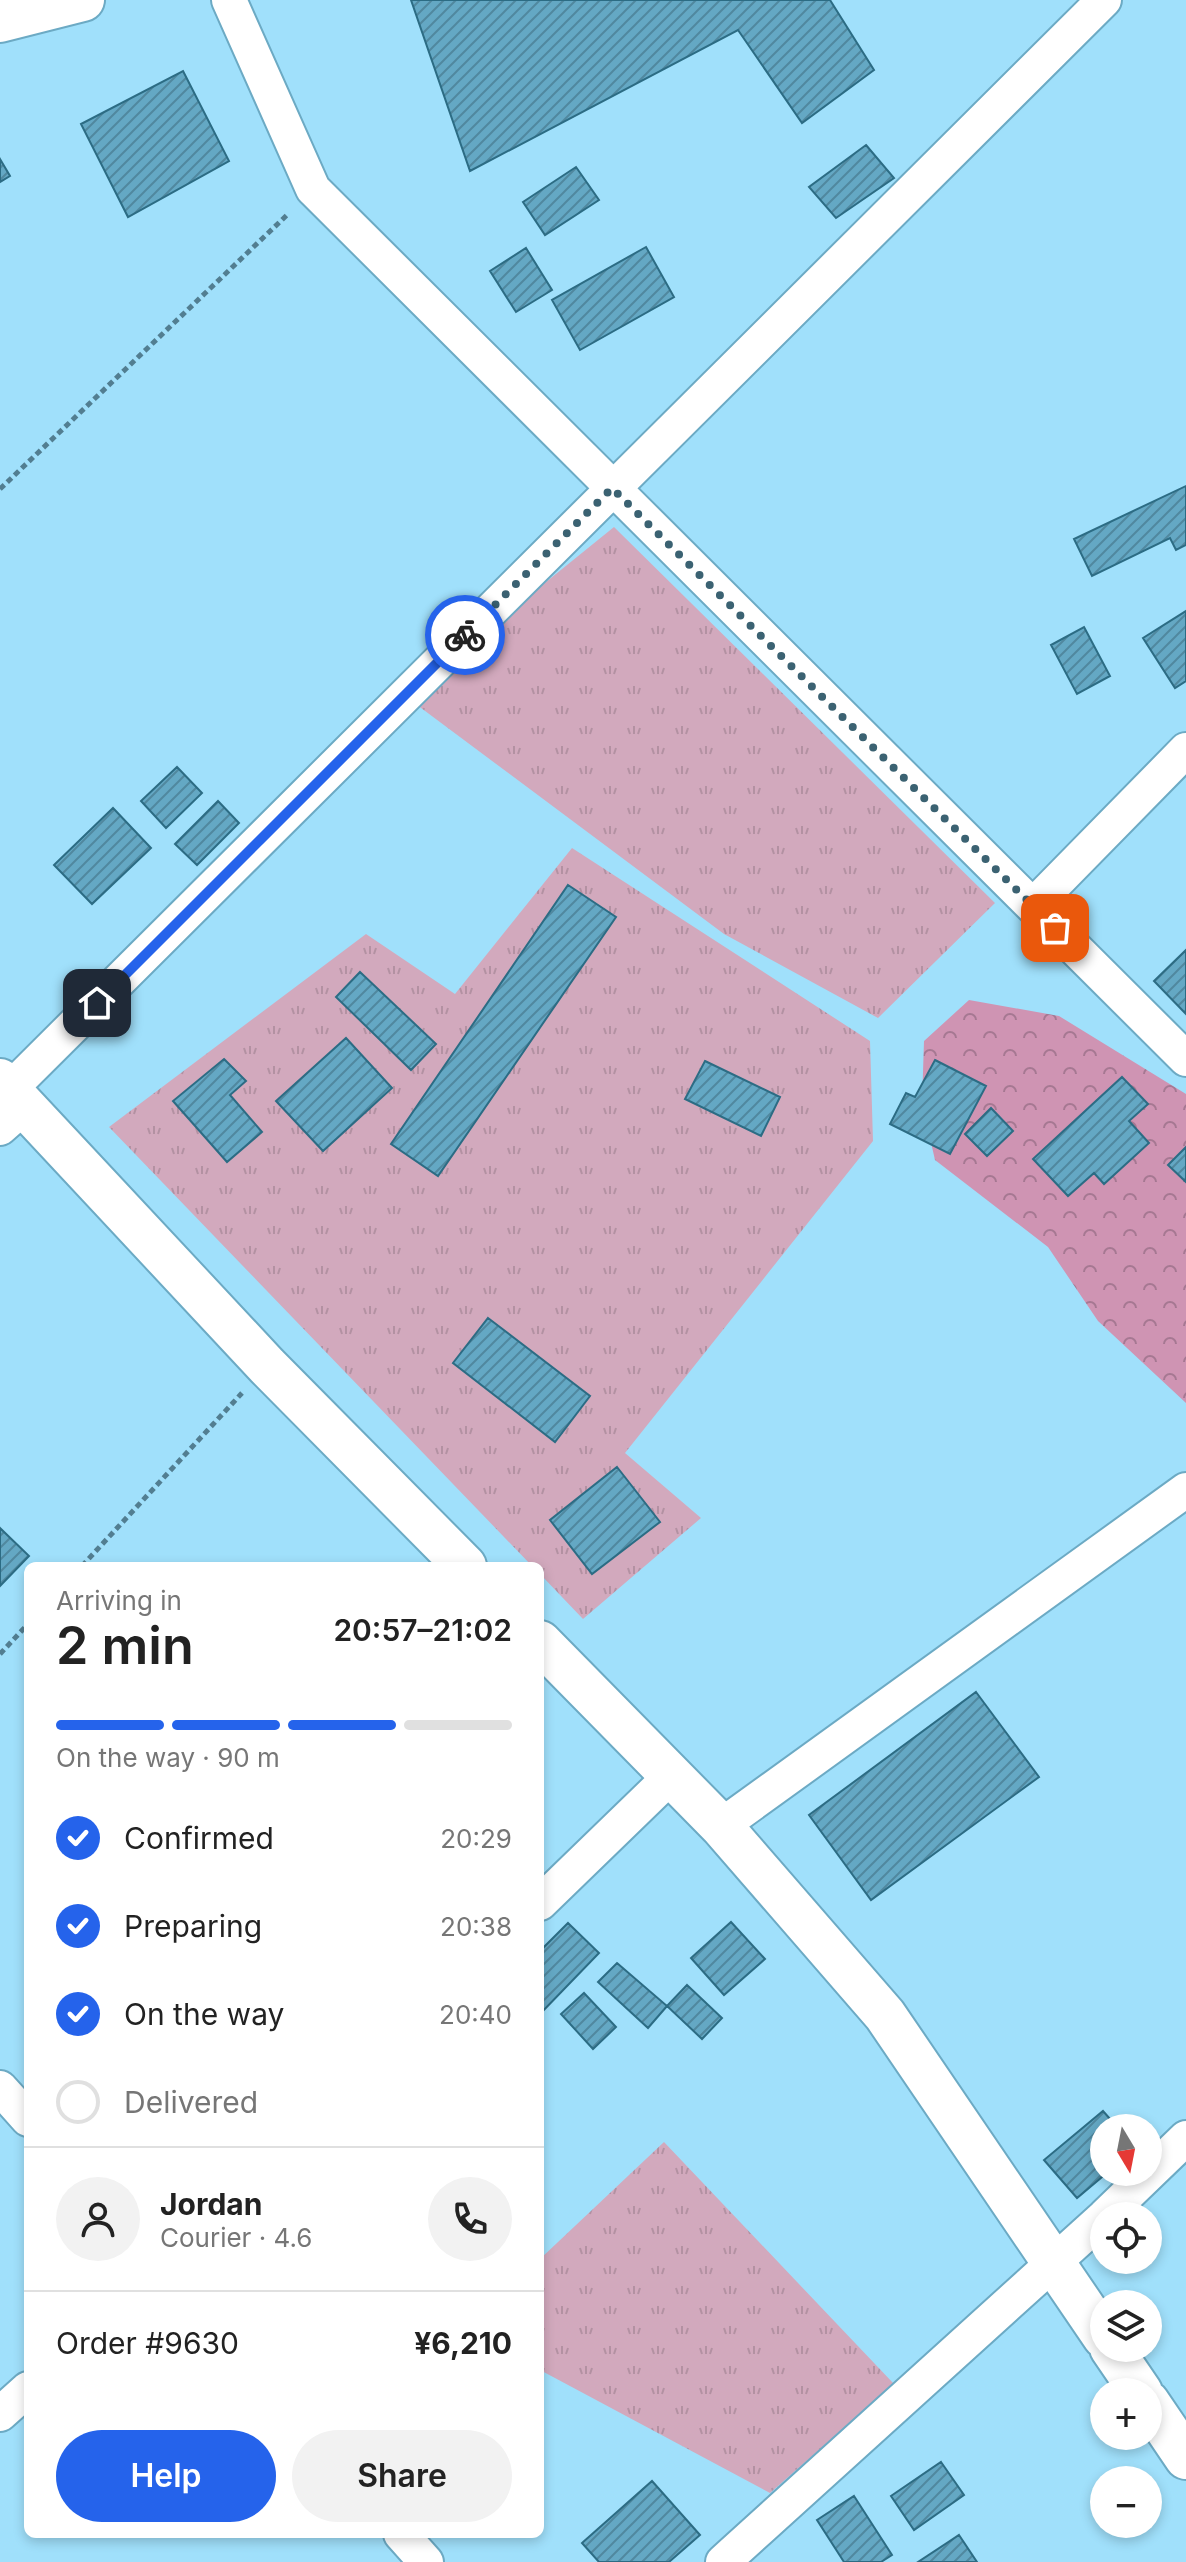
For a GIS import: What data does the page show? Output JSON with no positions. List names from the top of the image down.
{
  "north": "bottom",
  "page": {
    "heading": ["2 min", "Arriving in", "20:57–21:02"],
    "panel": [
      "Jordan",
      "Courier · 4.6",
      "Order #9630",
      "¥6,210"
    ],
    "bar": "On the way · 90 m",
    "list": [
      ["Confirmed", "20:29"],
      ["Preparing", "20:38"],
      ["On the way", "20:40"],
      "Delivered"
    ],
    "map_buttons": ["+", "−"],
    "buttons": ["Help", "Share"]
  }
}
